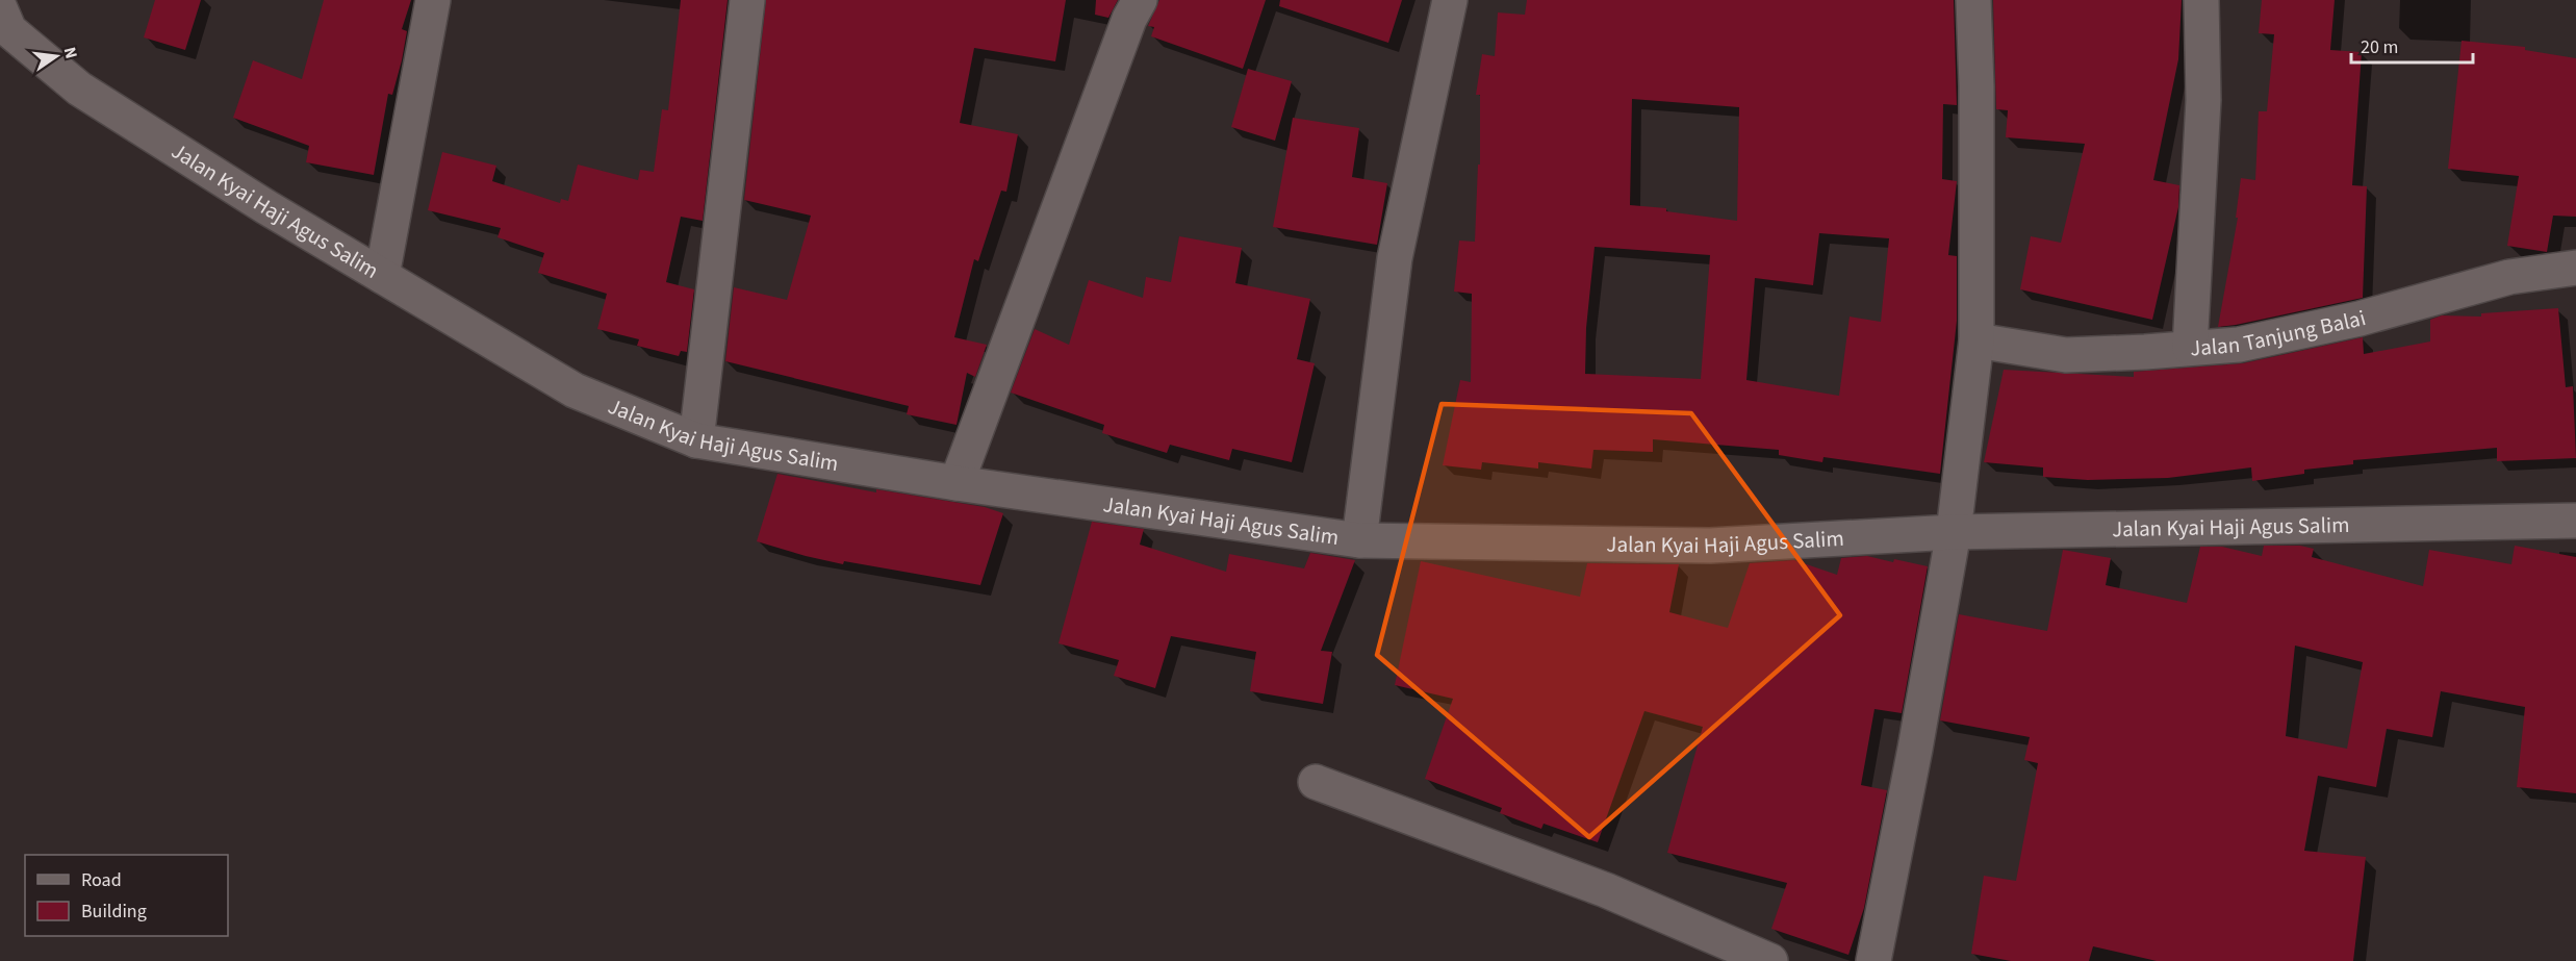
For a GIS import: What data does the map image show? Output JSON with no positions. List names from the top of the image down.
{
  "streets": {
    "street": ["Jalan Kyai Haji Agus Salim", "Jalan Tanjung Balai"]
  },
  "legend": ["Road", "Building"],
  "scale_bar": "20 m",
  "north": "right"
}
